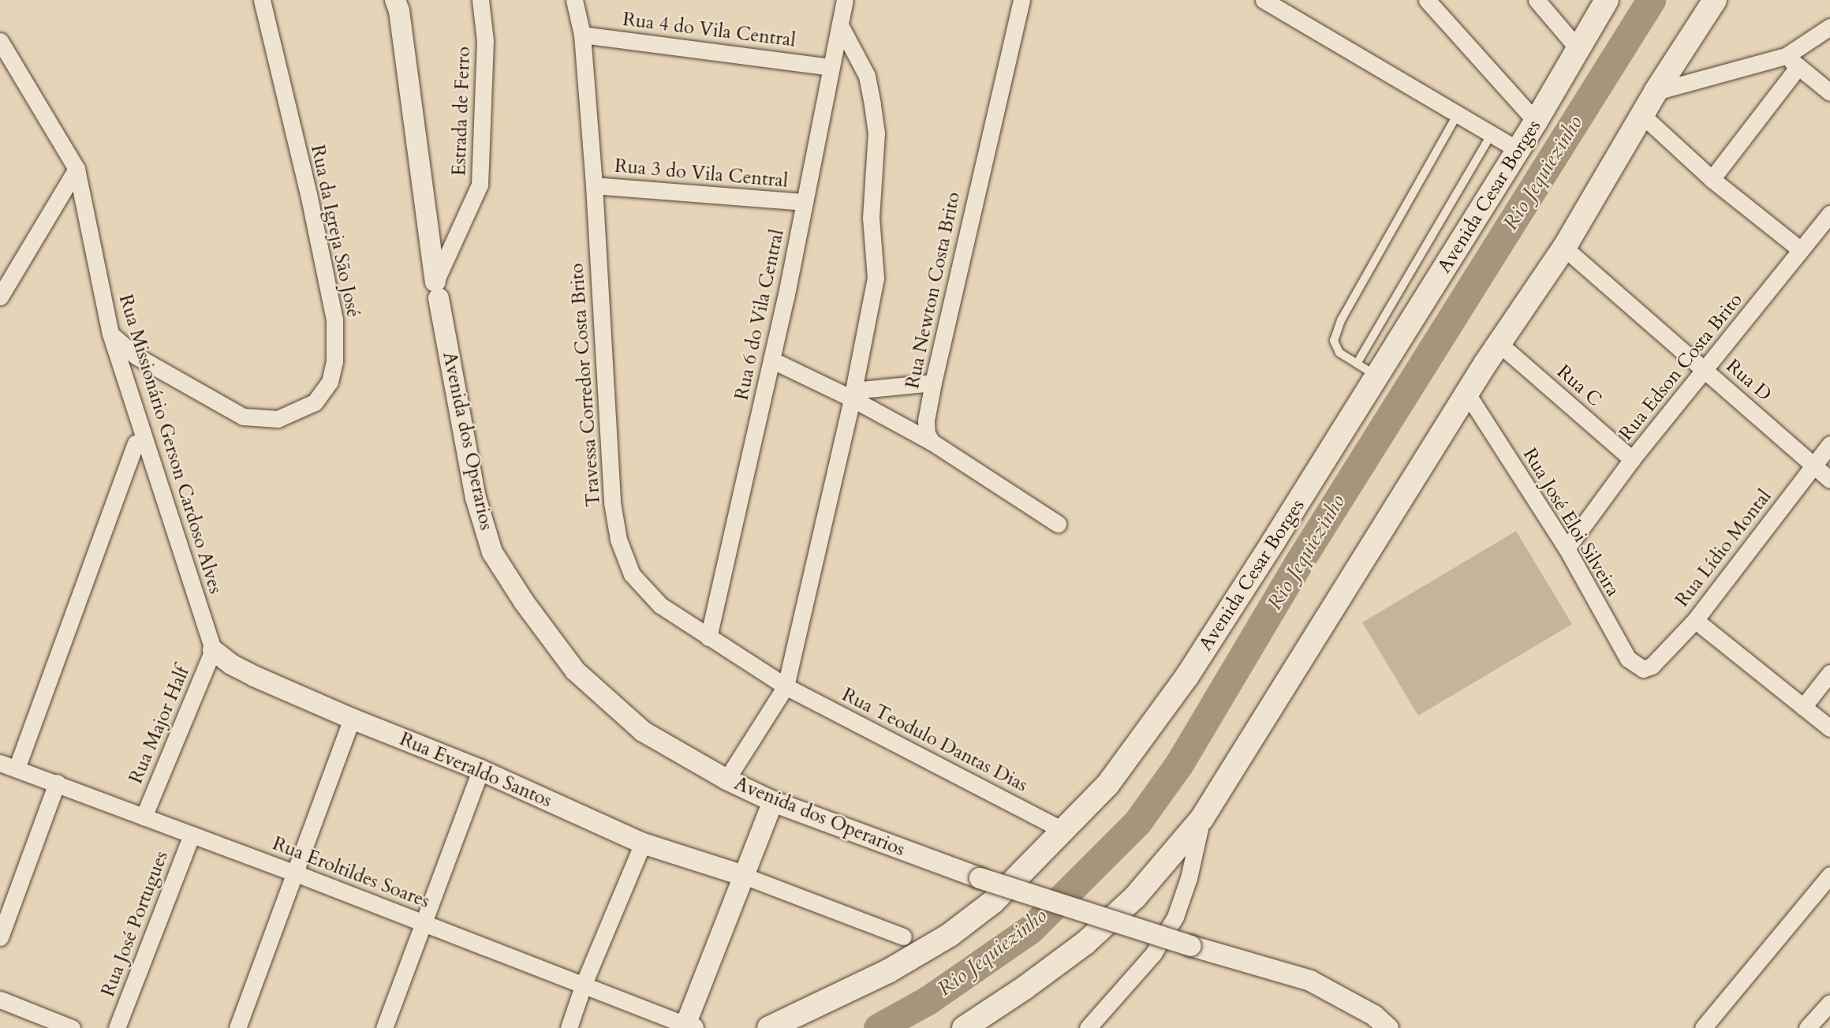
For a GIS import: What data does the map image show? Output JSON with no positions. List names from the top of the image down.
{
  "streets": {
    "main road": ["Avenida Cesar Borges"],
    "street": [
      "Rua 4 do Vila Central",
      "Estrada de Ferro",
      "Rua 3 do Vila Central",
      "Rua da Igreja São José",
      "Rua Newton Costa Brito",
      "Rua 6 do Vila Central",
      "Rua Edson Costa Brito",
      "Rua D",
      "Travessa Corredor Costa Brito",
      "Rua C",
      "Avenida dos Operarios",
      "Rua Missionário Gerson Cardoso Alves",
      "Rua José Eloi Silveira",
      "Rua Lídio Montal",
      "Rua Major Half",
      "Rua Teodulo Dantas Dias",
      "Rua Everaldo Santos",
      "Rua Eroltildes Soares",
      "Rua José Portugues"
    ]
  },
  "crossings": [
    ["Rua 4 do Vila Central", "Rua 6 do Vila Central"],
    ["Rua 4 do Vila Central", "Travessa Corredor Costa Brito"],
    ["Estrada de Ferro", "Avenida dos Operarios"],
    ["Rua 3 do Vila Central", "Rua 6 do Vila Central"],
    ["Rua 3 do Vila Central", "Travessa Corredor Costa Brito"],
    ["Avenida Cesar Borges", "Rua Teodulo Dantas Dias"],
    ["Rua da Igreja São José", "Rua Missionário Gerson Cardoso Alves"],
    ["Rua 6 do Vila Central", "Travessa Corredor Costa Brito"],
    ["Rua Edson Costa Brito", "Rua D"],
    ["Rua Edson Costa Brito", "Rua C"],
    ["Rua Edson Costa Brito", "Rua José Eloi Silveira"],
    ["Rua D", "Rua Lídio Montal"],
    ["Travessa Corredor Costa Brito", "Rua Teodulo Dantas Dias"],
    ["Rua Missionário Gerson Cardoso Alves", "Rua Major Half"],
    ["Rua Missionário Gerson Cardoso Alves", "Rua Everaldo Santos"],
    ["Rua José Eloi Silveira", "Rua Lídio Montal"],
    ["Rua Major Half", "Rua Everaldo Santos"],
    ["Rua Major Half", "Rua Eroltildes Soares"],
    ["Rua Eroltildes Soares", "Rua José Portugues"]
  ],
  "water": ["Rio Jequiezinho"]
}
